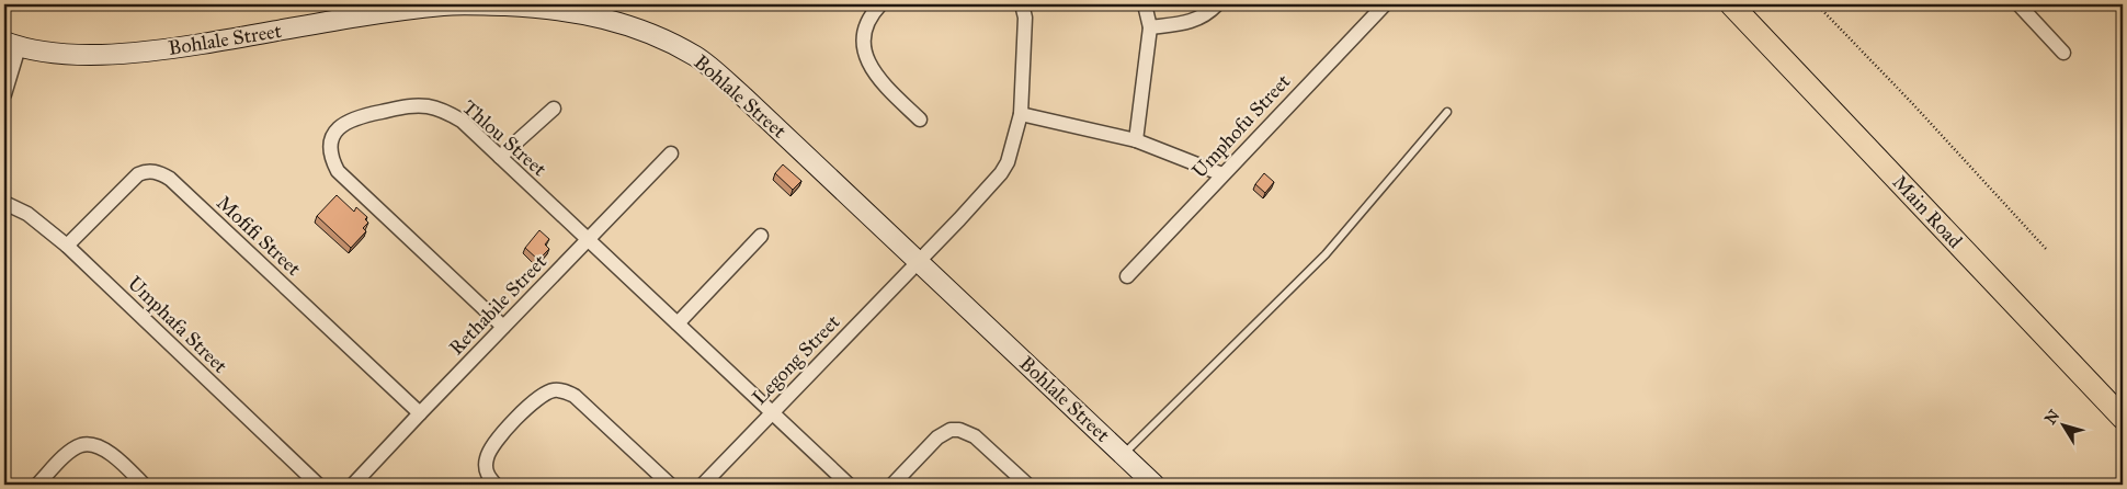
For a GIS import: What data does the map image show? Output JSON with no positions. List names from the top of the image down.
{
  "streets": {
    "main road": ["Main Road"],
    "street": [
      "Bohlale Street",
      "Umphofu Street",
      "Thlou Street",
      "Mofifi Street",
      "Rethabile Street",
      "Umphafa Street",
      "Legong Street"
    ]
  },
  "crossings": [
    ["Bohlale Street", "Legong Street"],
    ["Thlou Street", "Rethabile Street"],
    ["Thlou Street", "Legong Street"],
    ["Mofifi Street", "Rethabile Street"],
    ["Mofifi Street", "Umphafa Street"]
  ],
  "north": "top left"
}
